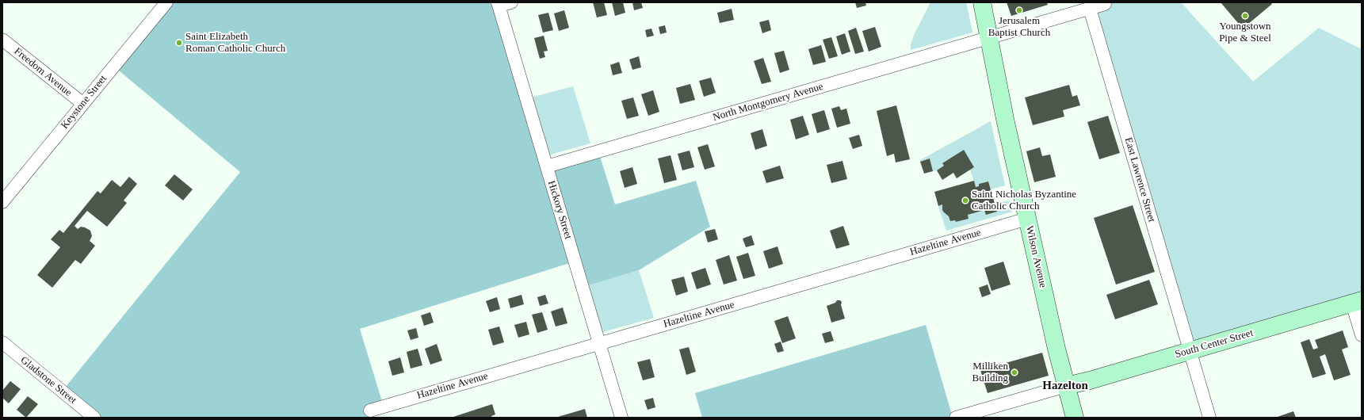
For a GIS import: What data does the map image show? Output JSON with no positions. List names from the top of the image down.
{
  "streets": {
    "main road": ["Wilson Avenue", "South Center Street"],
    "street": [
      "Freedom Avenue",
      "Keystone Street",
      "North Montgomery Avenue",
      "East Lawrence Street",
      "Hickory Street",
      "Hazeltine Avenue",
      "Gladstone Street"
    ]
  },
  "crossings": [
    ["Freedom Avenue", "Keystone Street"],
    ["North Montgomery Avenue", "East Lawrence Street"],
    ["North Montgomery Avenue", "Hickory Street"],
    ["North Montgomery Avenue", "Wilson Avenue"],
    ["East Lawrence Street", "South Center Street"],
    ["Hickory Street", "Hazeltine Avenue"],
    ["Hazeltine Avenue", "Wilson Avenue"],
    ["Wilson Avenue", "South Center Street"]
  ],
  "districts": ["Hazelton"],
  "places": [
    "Jerusalem Baptist Church",
    "Youngstown Pipe & Steel",
    "Saint Elizabeth Roman Catholic Church",
    "Saint Nicholas Byzantine Catholic Church",
    "Milliken Building"
  ]
}
